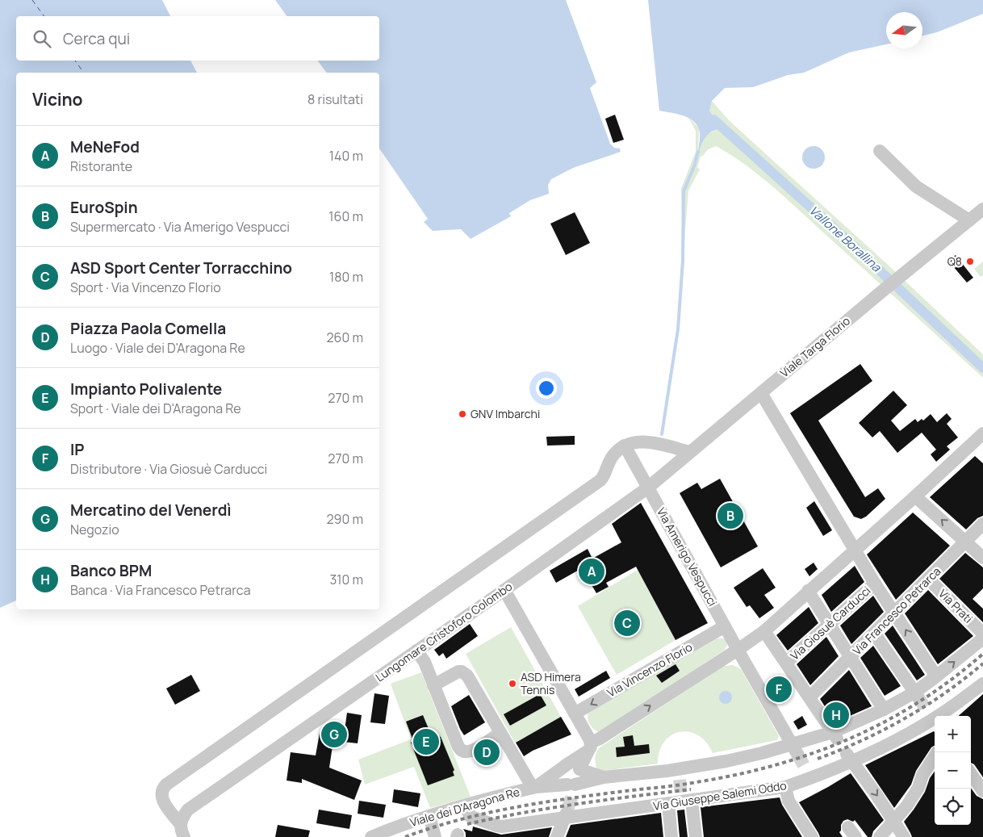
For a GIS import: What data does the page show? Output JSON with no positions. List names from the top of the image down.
{
  "streets": {
    "street": [
      "Viale Targa Florio",
      "Via Amerigo Vespucci",
      "Via Prati",
      "Via Francesco Petrarca",
      "Via Giosuè Carducci",
      "Lungomare Cristoforo Colombo",
      "Via Vincenzo Florio",
      "Via Giuseppe Salemi Oddo",
      "Viale dei D'Aragona Re"
    ]
  },
  "crossings": [
    ["Viale Targa Florio", "Via Amerigo Vespucci"],
    ["Viale Targa Florio", "Lungomare Cristoforo Colombo"],
    ["Via Amerigo Vespucci", "Lungomare Cristoforo Colombo"],
    ["Via Amerigo Vespucci", "Via Vincenzo Florio"],
    ["Via Prati", "Via Francesco Petrarca"],
    ["Via Giuseppe Salemi Oddo", "Viale dei D'Aragona Re"]
  ],
  "water": ["Vallone Borallina"],
  "places": ["Q8", "GNV Imbarchi", "ASD Himera Tennis"],
  "north": "left",
  "page": {
    "search": "Cerca qui",
    "heading": ["Vicino", "8 risultati"],
    "list": [
      {
        "mark": "A",
        "name": "MeNeFod",
        "note": "Ristorante",
        "value": "140 m"
      },
      {
        "mark": "B",
        "name": "EuroSpin",
        "note": "Supermercato · Via Amerigo Vespucci",
        "value": "160 m"
      },
      {
        "mark": "C",
        "name": "ASD Sport Center Torracchino",
        "note": "Sport · Via Vincenzo Florio",
        "value": "180 m"
      },
      {
        "mark": "D",
        "name": "Piazza Paola Comella",
        "note": "Luogo · Viale dei D'Aragona Re",
        "value": "260 m"
      },
      {
        "mark": "E",
        "name": "Impianto Polivalente",
        "note": "Sport · Viale dei D'Aragona Re",
        "value": "270 m"
      },
      {
        "mark": "F",
        "name": "IP",
        "note": "Distributore · Via Giosuè Carducci",
        "value": "270 m"
      },
      {
        "mark": "G",
        "name": "Mercatino del Venerdì",
        "note": "Negozio",
        "value": "290 m"
      },
      {
        "mark": "H",
        "name": "Banco BPM",
        "note": "Banca · Via Francesco Petrarca",
        "value": "310 m"
      }
    ],
    "pins": [
      "B",
      "A",
      "C",
      "F",
      "H",
      "G",
      "E",
      "D"
    ],
    "map_buttons": ["+", "−"]
  }
}
